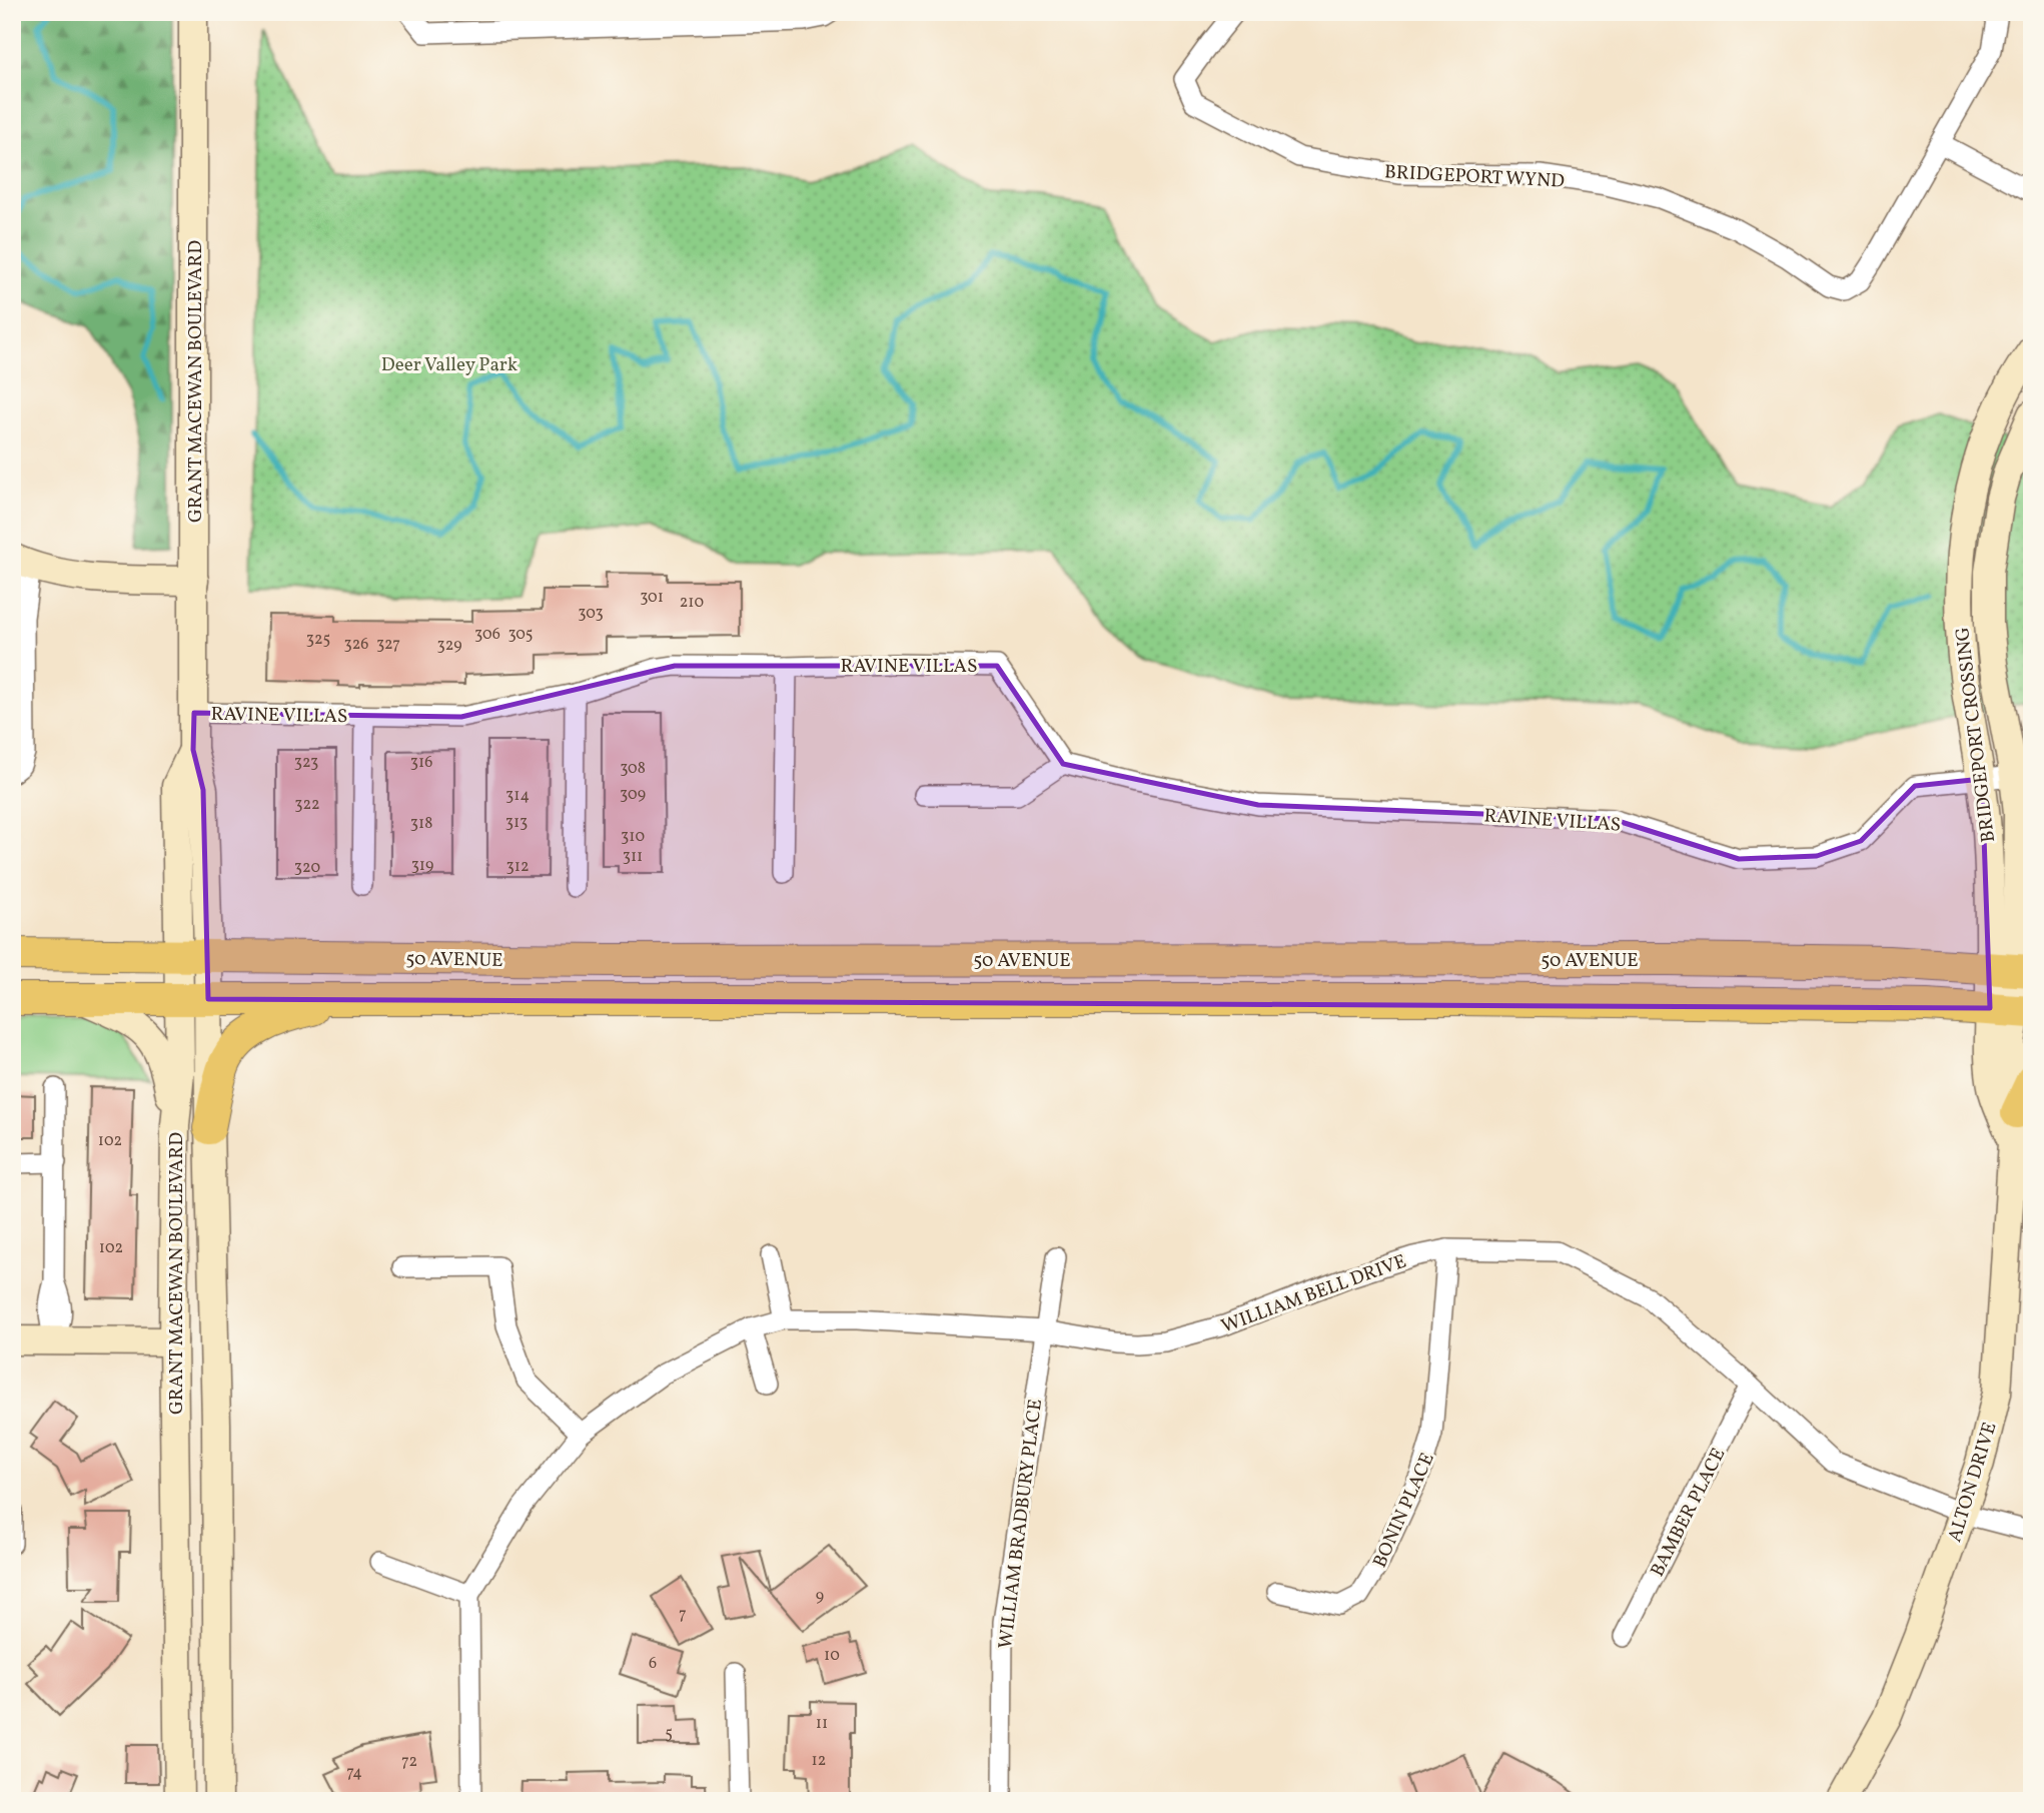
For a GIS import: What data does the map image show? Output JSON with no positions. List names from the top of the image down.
{
  "streets": {
    "main road": [
      "GRANT MACEWAN BOULEVARD",
      "BRIDGEPORT CROSSING",
      "50 AVENUE",
      "ALTON DRIVE"
    ],
    "street": [
      "BRIDGEPORT WYND",
      "RAVINE VILLAS",
      "WILLIAM BELL DRIVE",
      "BONIN PLACE",
      "BAMBER PLACE",
      "WILLIAM BRADBURY PLACE"
    ]
  },
  "crossings": [
    ["GRANT MACEWAN BOULEVARD", "RAVINE VILLAS"],
    ["GRANT MACEWAN BOULEVARD", "50 AVENUE"],
    ["RAVINE VILLAS", "BRIDGEPORT CROSSING"],
    ["BRIDGEPORT CROSSING", "50 AVENUE"],
    ["BRIDGEPORT CROSSING", "ALTON DRIVE"],
    ["50 AVENUE", "ALTON DRIVE"],
    ["WILLIAM BELL DRIVE", "ALTON DRIVE"],
    ["WILLIAM BELL DRIVE", "BONIN PLACE"],
    ["WILLIAM BELL DRIVE", "BAMBER PLACE"],
    ["WILLIAM BELL DRIVE", "WILLIAM BRADBURY PLACE"]
  ],
  "parks": ["Deer Valley Park"],
  "house_numbers": [
    "301",
    "210",
    "303",
    "306",
    "305",
    "325",
    "326",
    "327",
    "329",
    "323",
    "316",
    "308",
    "309",
    "314",
    "322",
    "313",
    "318",
    "310",
    "311",
    "319",
    "312",
    "320",
    "102",
    "102",
    "9",
    "7",
    "10",
    "6",
    "11",
    "5",
    "12",
    "72",
    "74"
  ]
}
